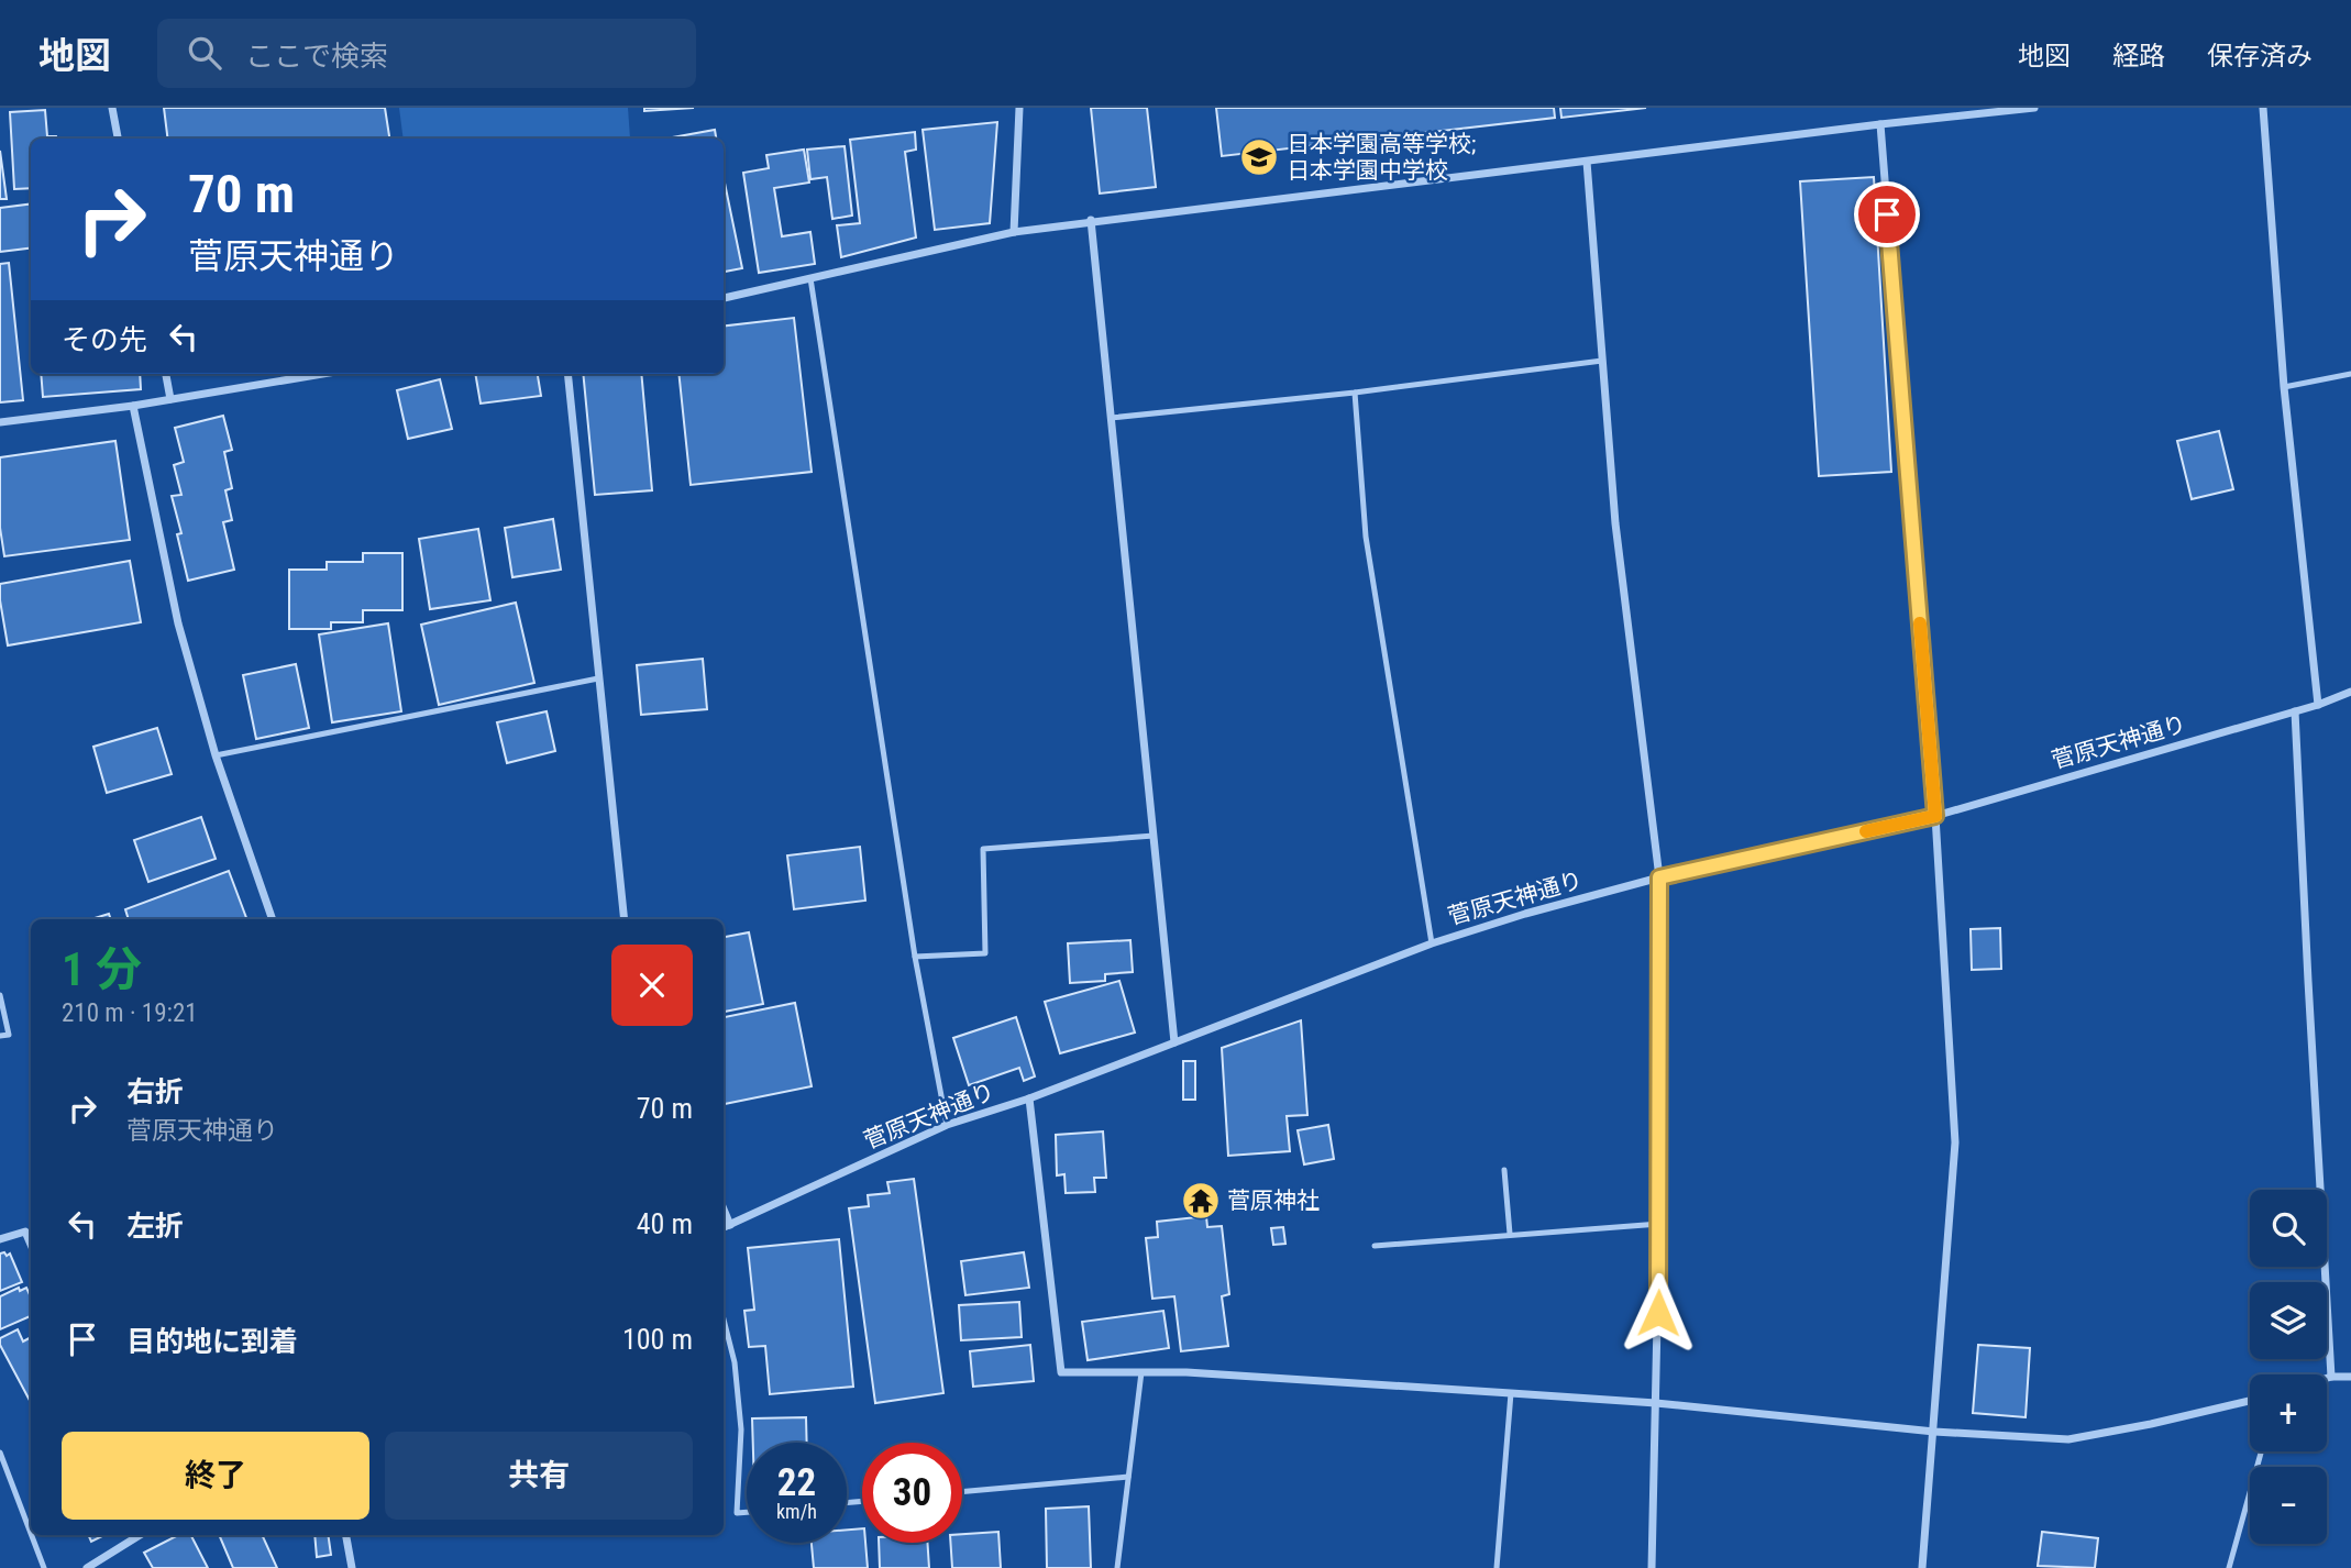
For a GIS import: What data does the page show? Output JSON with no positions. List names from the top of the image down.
{
  "streets": {
    "street": ["菅原天神通り"]
  },
  "places": {
    "school or university": ["日本学園高等学校; 日本学園中学校"],
    "temple": ["菅原神社"]
  },
  "page": {
    "header": "地図",
    "search": "ここで検索",
    "nav": ["地図", "経路", "保存済み"],
    "turn": ["70 m", "菅原天神通り"],
    "then": "その先",
    "heading": ["1 分", "210 m · 19:21"],
    "list": [
      {
        "name": "右折",
        "note": "菅原天神通り",
        "value": "70 m"
      },
      {
        "name": "左折",
        "value": "40 m"
      },
      {
        "name": "目的地に到着",
        "value": "100 m"
      }
    ],
    "map_buttons": ["+", "−"],
    "buttons": ["終了", "共有"],
    "speed": "22 km/h",
    "limit": "30"
  }
}
